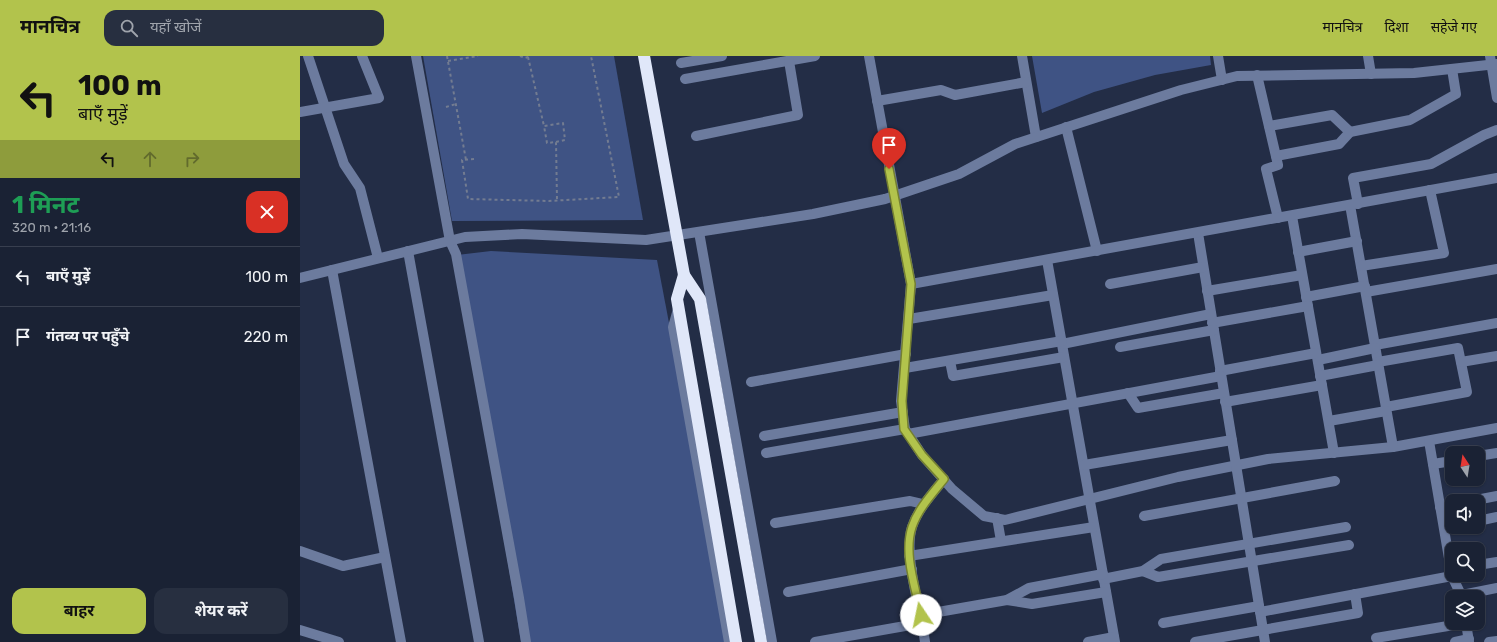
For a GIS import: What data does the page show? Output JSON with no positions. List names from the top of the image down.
{
  "north": "top",
  "page": {
    "header": "मानचित्र",
    "search": "यहाँ खोजें",
    "nav": ["मानचित्र", "दिशा", "सहेजे गए"],
    "turn": ["100 m", "बाएँ मुड़ें"],
    "heading": ["1 मिनट", "320 m · 21:16"],
    "list": [
      {
        "name": "बाएँ मुड़ें",
        "value": "100 m"
      },
      {
        "name": "गंतव्य पर पहुँचे",
        "value": "220 m"
      }
    ],
    "buttons": ["बाहर", "शेयर करें"]
  }
}
